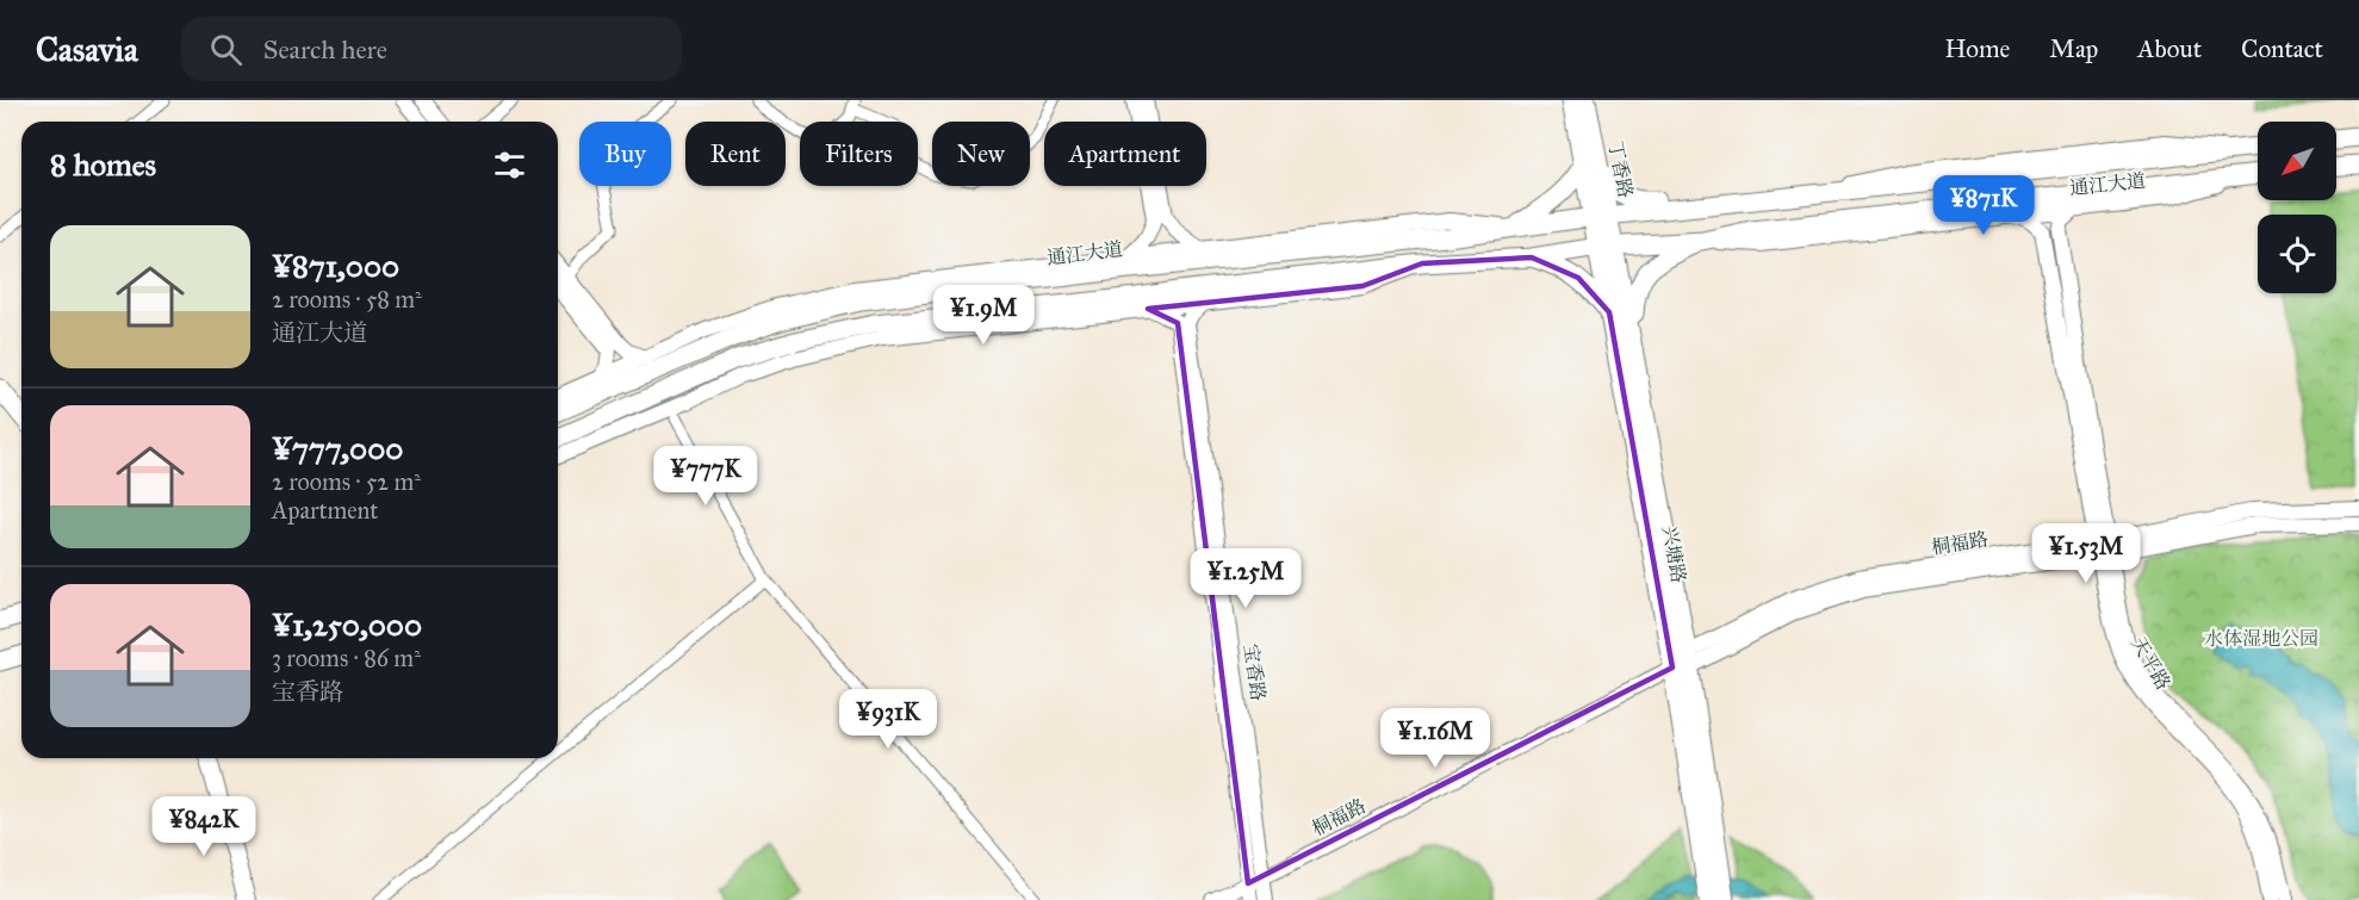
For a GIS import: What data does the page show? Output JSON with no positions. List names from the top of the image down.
{
  "streets": {
    "main road": ["丁香路", "通江大道", "兴塘路"],
    "street": ["桐福路", "天平路", "宝香路"]
  },
  "crossings": [
    ["丁香路", "通江大道"],
    ["丁香路", "兴塘路"],
    ["通江大道", "兴塘路"],
    ["通江大道", "天平路"],
    ["桐福路", "兴塘路"],
    ["桐福路", "天平路"],
    ["桐福路", "宝香路"]
  ],
  "parks": ["水体湿地公园"],
  "north": "bottom left",
  "page": {
    "header": "Casavia",
    "search": "Search here",
    "nav": [
      "Home",
      "Map",
      "About",
      "Contact"
    ],
    "chip": [
      "Buy",
      "Rent",
      "Filters",
      "New",
      "Apartment"
    ],
    "heading": "8 homes",
    "price": [
      "¥871K",
      "¥1.9M",
      "¥777K",
      "¥1.53M",
      "¥1.25M",
      "¥931K",
      "¥1.16M",
      "¥842K"
    ],
    "list": [
      {
        "name": "¥871,000",
        "note": "2 rooms · 58 m² · 通江大道"
      },
      {
        "name": "¥777,000",
        "note": "2 rooms · 52 m² · Apartment"
      },
      {
        "name": "¥1,250,000",
        "note": "3 rooms · 86 m² · 宝香路"
      }
    ]
  }
}
